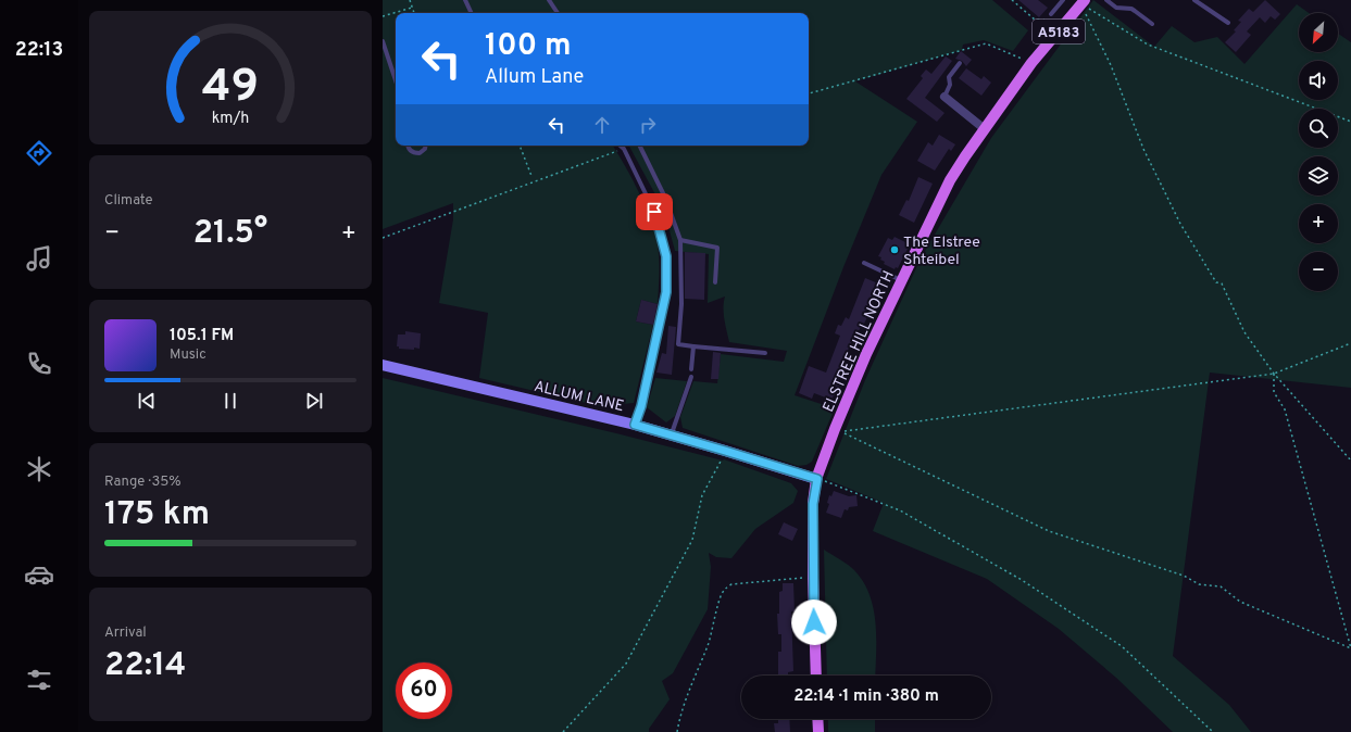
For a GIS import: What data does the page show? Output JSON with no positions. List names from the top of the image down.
{
  "streets": {
    "main road": ["A5183", "ELSTREE HILL NORTH", "ALLUM LANE"]
  },
  "crossings": [
    ["A5183", "ELSTREE HILL NORTH"],
    ["A5183", "ALLUM LANE"],
    ["ELSTREE HILL NORTH", "ALLUM LANE"]
  ],
  "places": ["The Elstree Shteibel"],
  "north": "bottom left",
  "page": {
    "tabs": "22:13",
    "map_buttons": ["+", "−"],
    "turn": ["100 m", "Allum Lane"],
    "tile": [
      "Climate",
      ["Range · 35%", "175 km"],
      ["Arrival", "22:14"]
    ],
    "heat": ["−", "21.5°", "+"],
    "song": ["105.1 FM", "Music"],
    "limit": "60",
    "trip": "22:14 · 1 min · 380 m",
    "gauge": ["49", "km/h"]
  }
}
